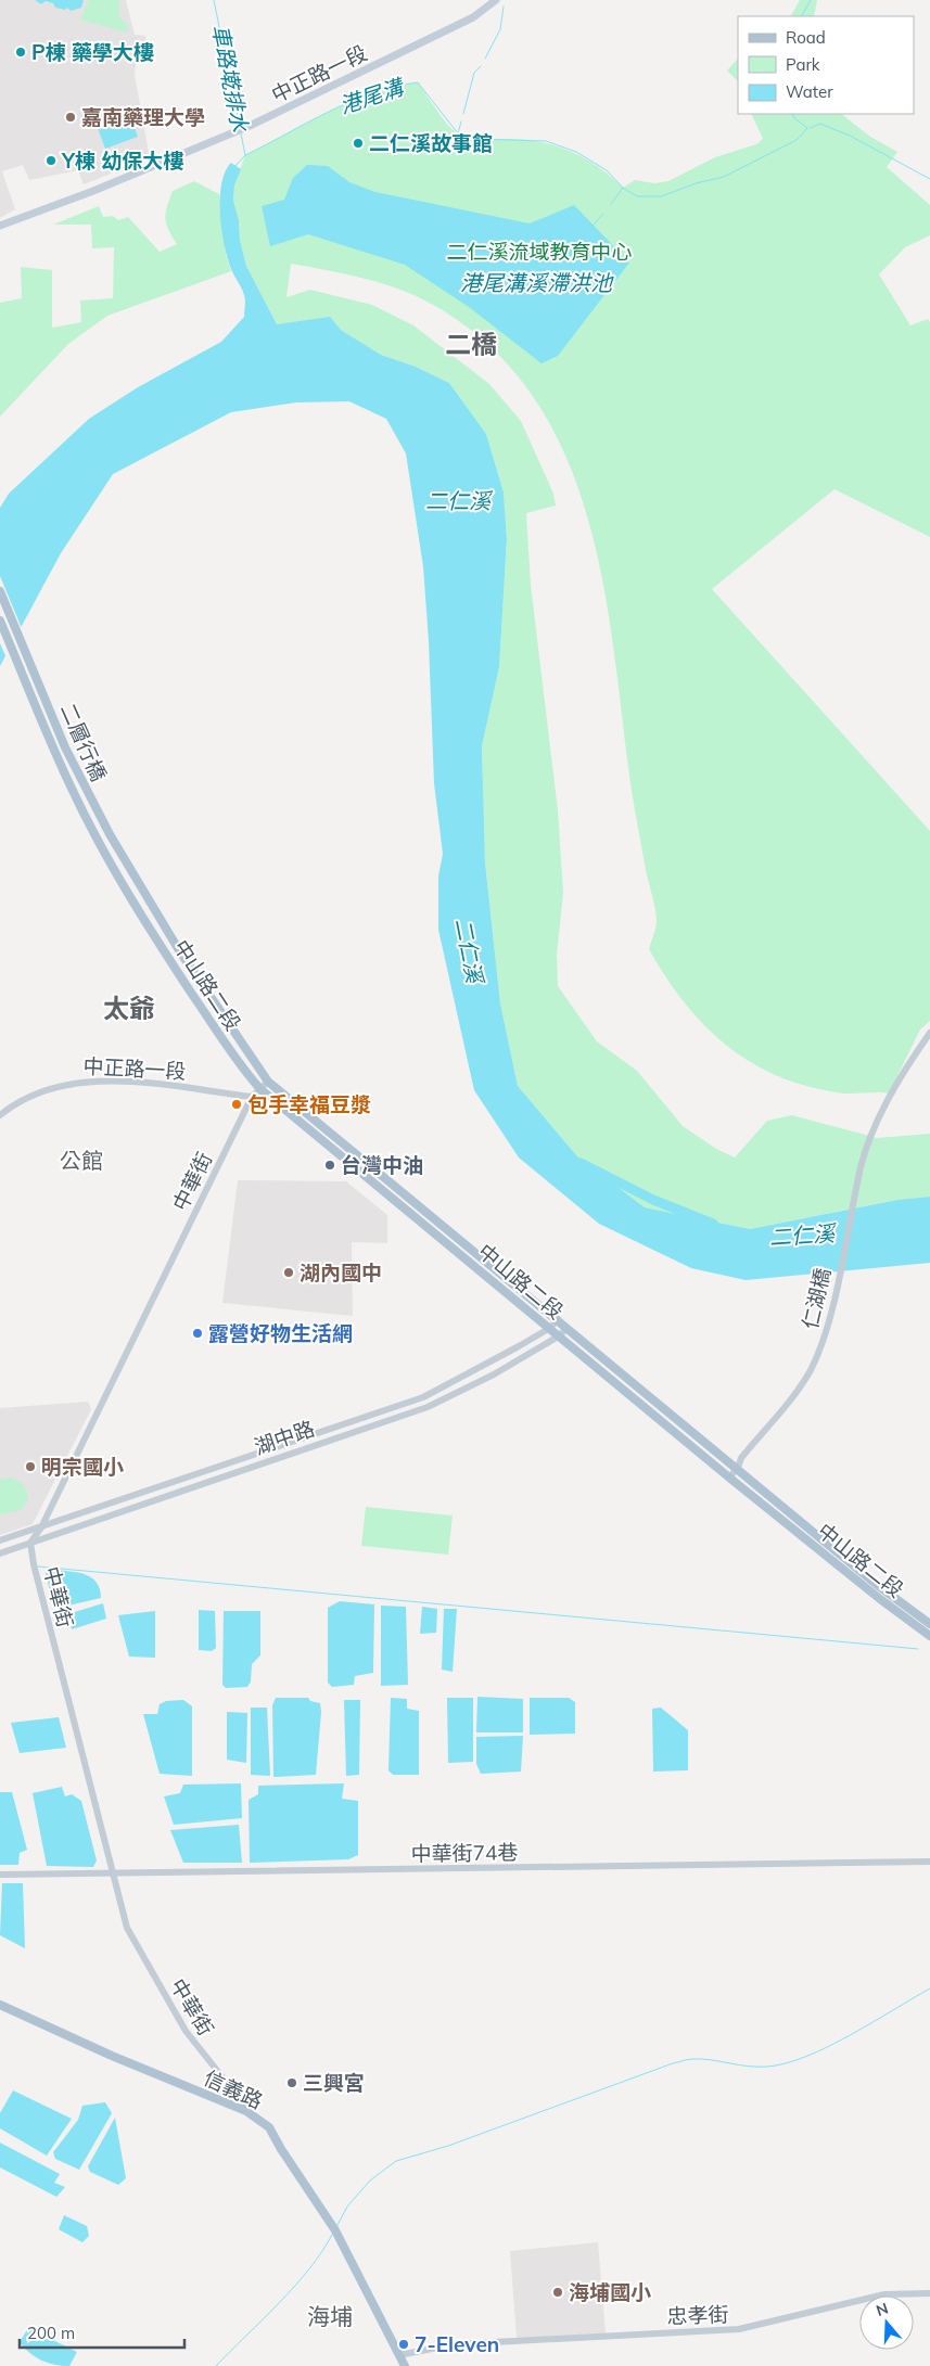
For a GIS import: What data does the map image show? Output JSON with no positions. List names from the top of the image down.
{
  "streets": {
    "main road": [
      "中正路一段",
      "二層行橋",
      "中山路二段",
      "信義路"
    ],
    "street": [
      "中華街",
      "仁湖橋",
      "湖中路",
      "中華街74巷",
      "忠孝街"
    ]
  },
  "crossings": [
    ["中正路一段", "中華街"],
    ["二層行橋", "中山路二段"],
    ["中山路二段", "仁湖橋"],
    ["中山路二段", "湖中路"],
    ["中華街", "湖中路"],
    ["中華街", "中華街74巷"],
    ["中華街", "信義路"],
    ["信義路", "忠孝街"]
  ],
  "districts": [
    "二橋",
    "太爺",
    "公館",
    "海埔"
  ],
  "water": [
    "車路墘排水",
    "港尾溝",
    "港尾溝溪滯洪池",
    "二仁溪"
  ],
  "parks": ["二仁溪流域教育中心"],
  "places": [
    "P棟 藥學大樓",
    "嘉南藥理大學",
    "二仁溪故事館",
    "Y棟 幼保大樓",
    "包手幸福豆漿",
    "台灣中油",
    "湖內國中",
    "露營好物生活網",
    "明宗國小",
    "三興宮",
    "海埔國小",
    "7-Eleven"
  ],
  "legend": ["Road", "Park", "Water"],
  "scale_bar": "200 m",
  "north": "top"
}
